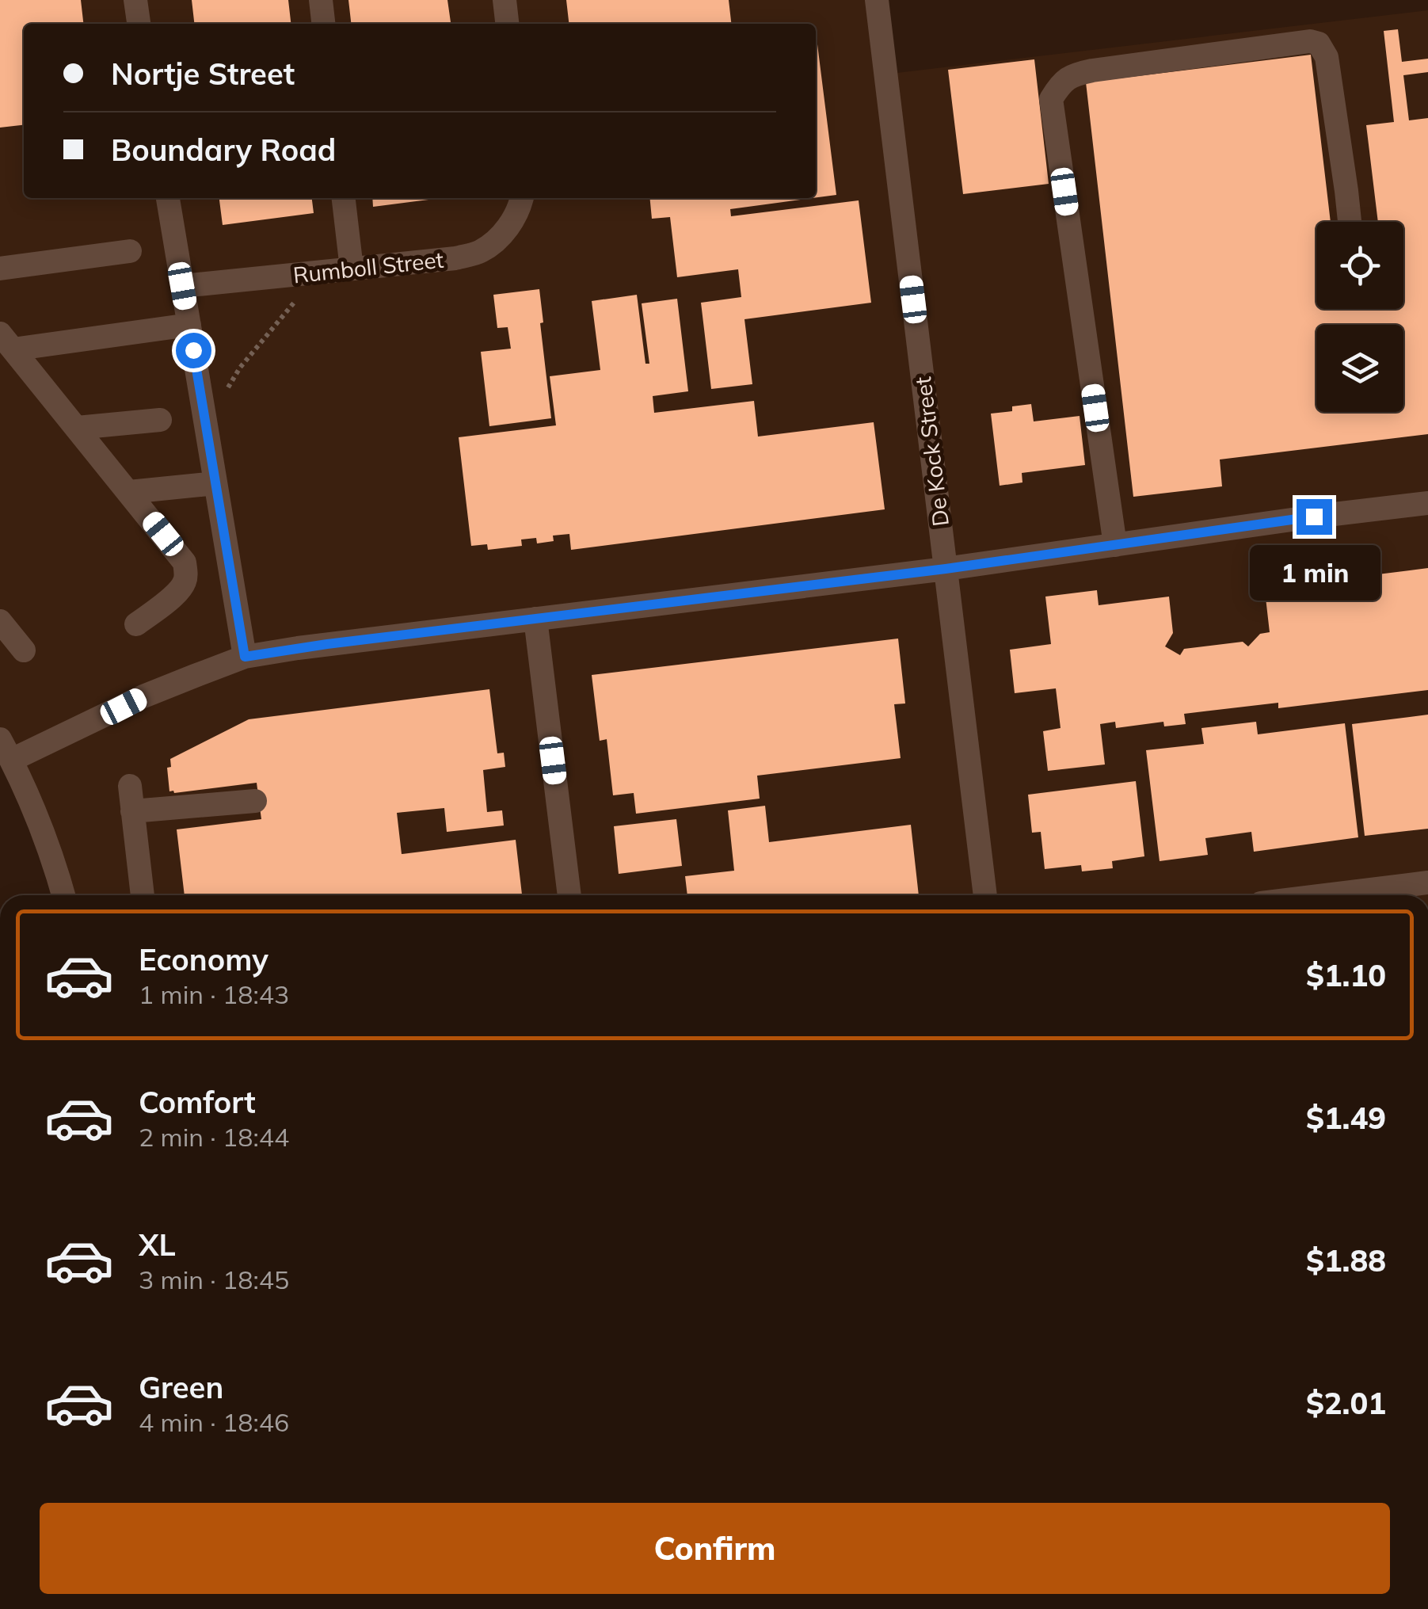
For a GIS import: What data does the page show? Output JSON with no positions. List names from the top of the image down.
{
  "streets": {
    "street": ["Rumboll Street", "De Kock Street"]
  },
  "page": {
    "banner": ["Nortje Street", "Boundary Road"],
    "bubble": "1 min",
    "list": [
      {
        "name": "Economy",
        "note": "1 min · 18:43",
        "value": "$1.10"
      },
      {
        "name": "Comfort",
        "note": "2 min · 18:44",
        "value": "$1.49"
      },
      {
        "name": "XL",
        "note": "3 min · 18:45",
        "value": "$1.88"
      },
      {
        "name": "Green",
        "note": "4 min · 18:46",
        "value": "$2.01"
      }
    ],
    "buttons": "Confirm"
  }
}
